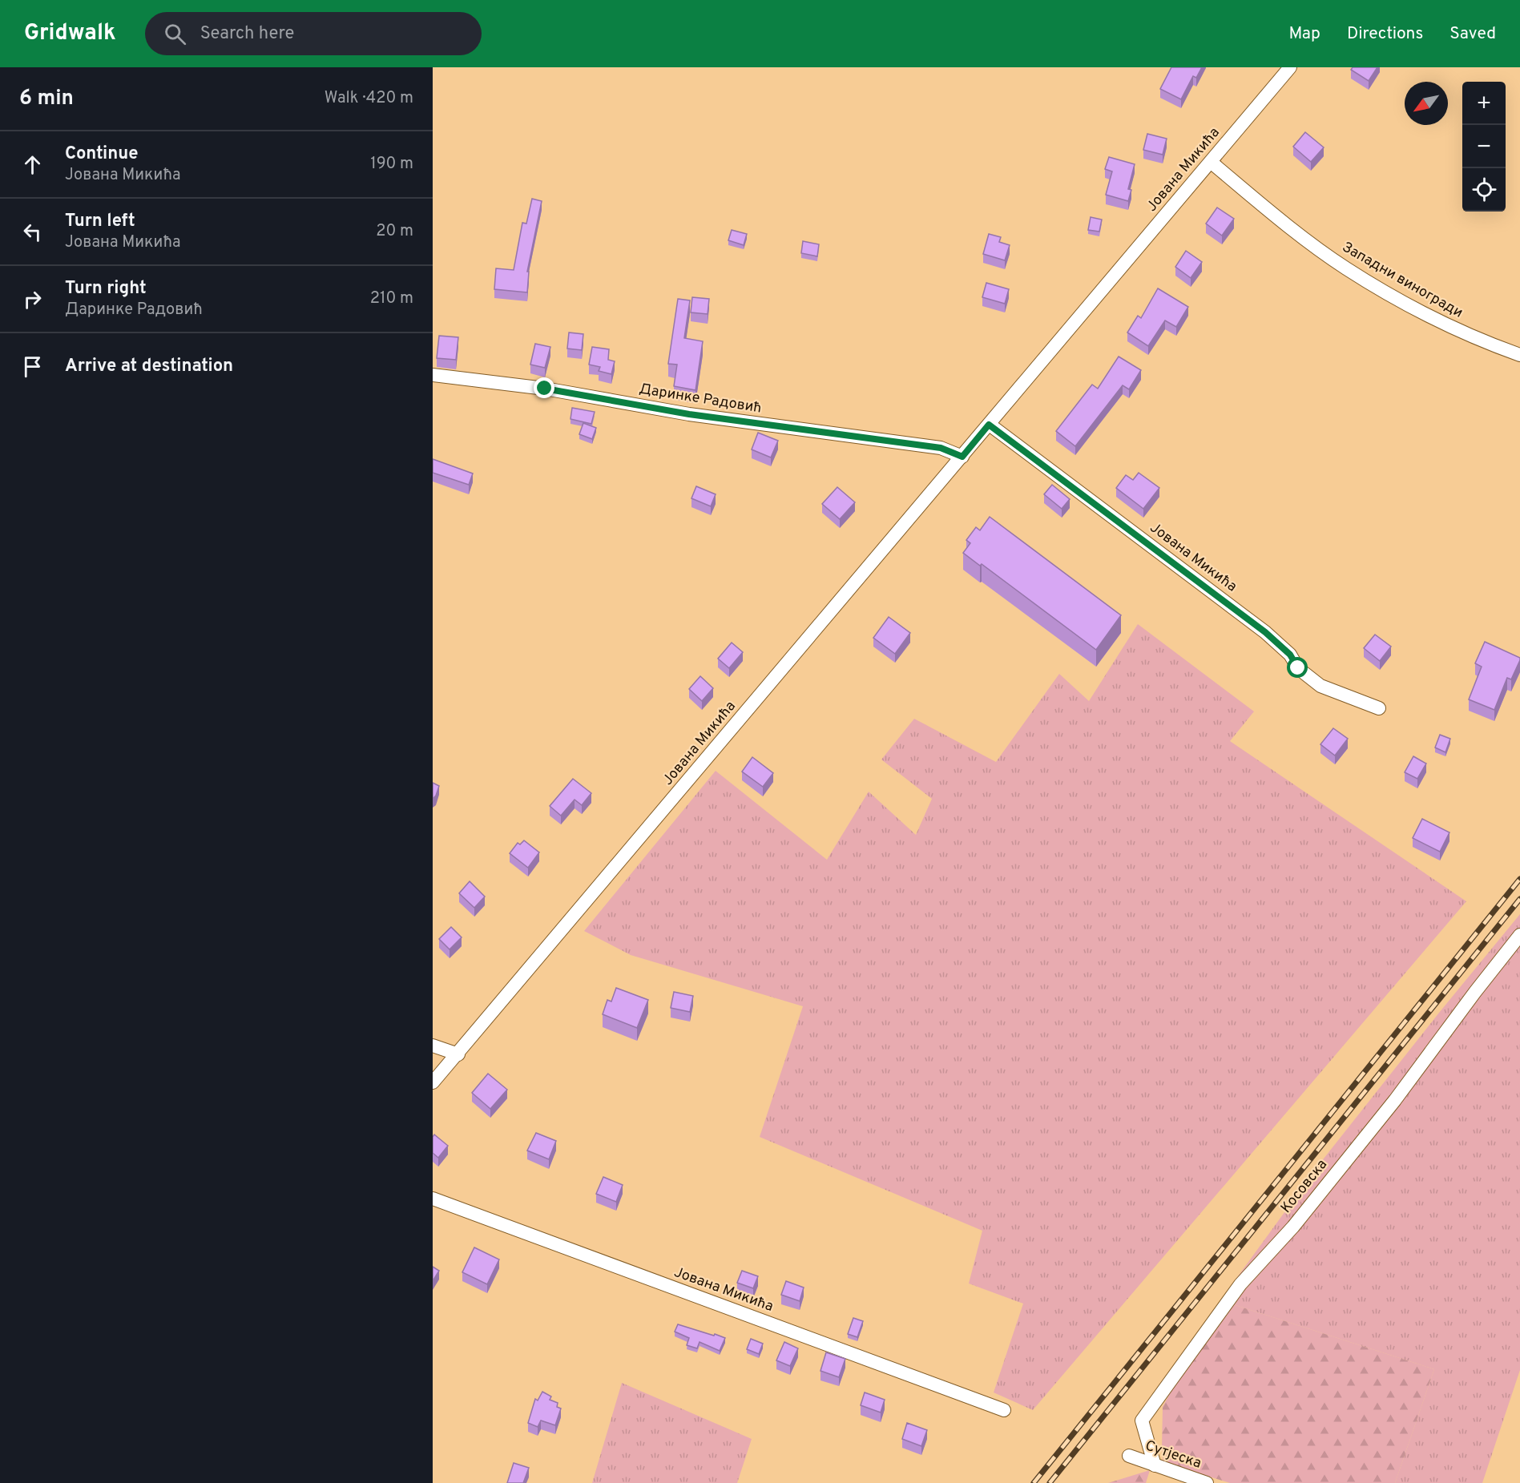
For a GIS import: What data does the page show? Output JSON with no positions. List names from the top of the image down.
{
  "streets": {
    "street": [
      "Јована Микића",
      "Западни виногради",
      "Даринке Радовић",
      "Косовска",
      "Сутјеска"
    ]
  },
  "crossings": [
    ["Јована Микића", "Западни виногради"],
    ["Јована Микића", "Даринке Радовић"],
    ["Косовска", "Сутјеска"]
  ],
  "north": "bottom left",
  "page": {
    "header": "Gridwalk",
    "search": "Search here",
    "nav": ["Map", "Directions", "Saved"],
    "heading": ["6 min", "Walk · 420 m"],
    "map_buttons": ["+", "−"],
    "list": [
      ["Continue", "Јована Микића", "190 m"],
      ["Turn left", "Јована Микића", "20 m"],
      ["Turn right", "Даринке Радовић", "210 m"],
      "Arrive at destination"
    ]
  }
}
